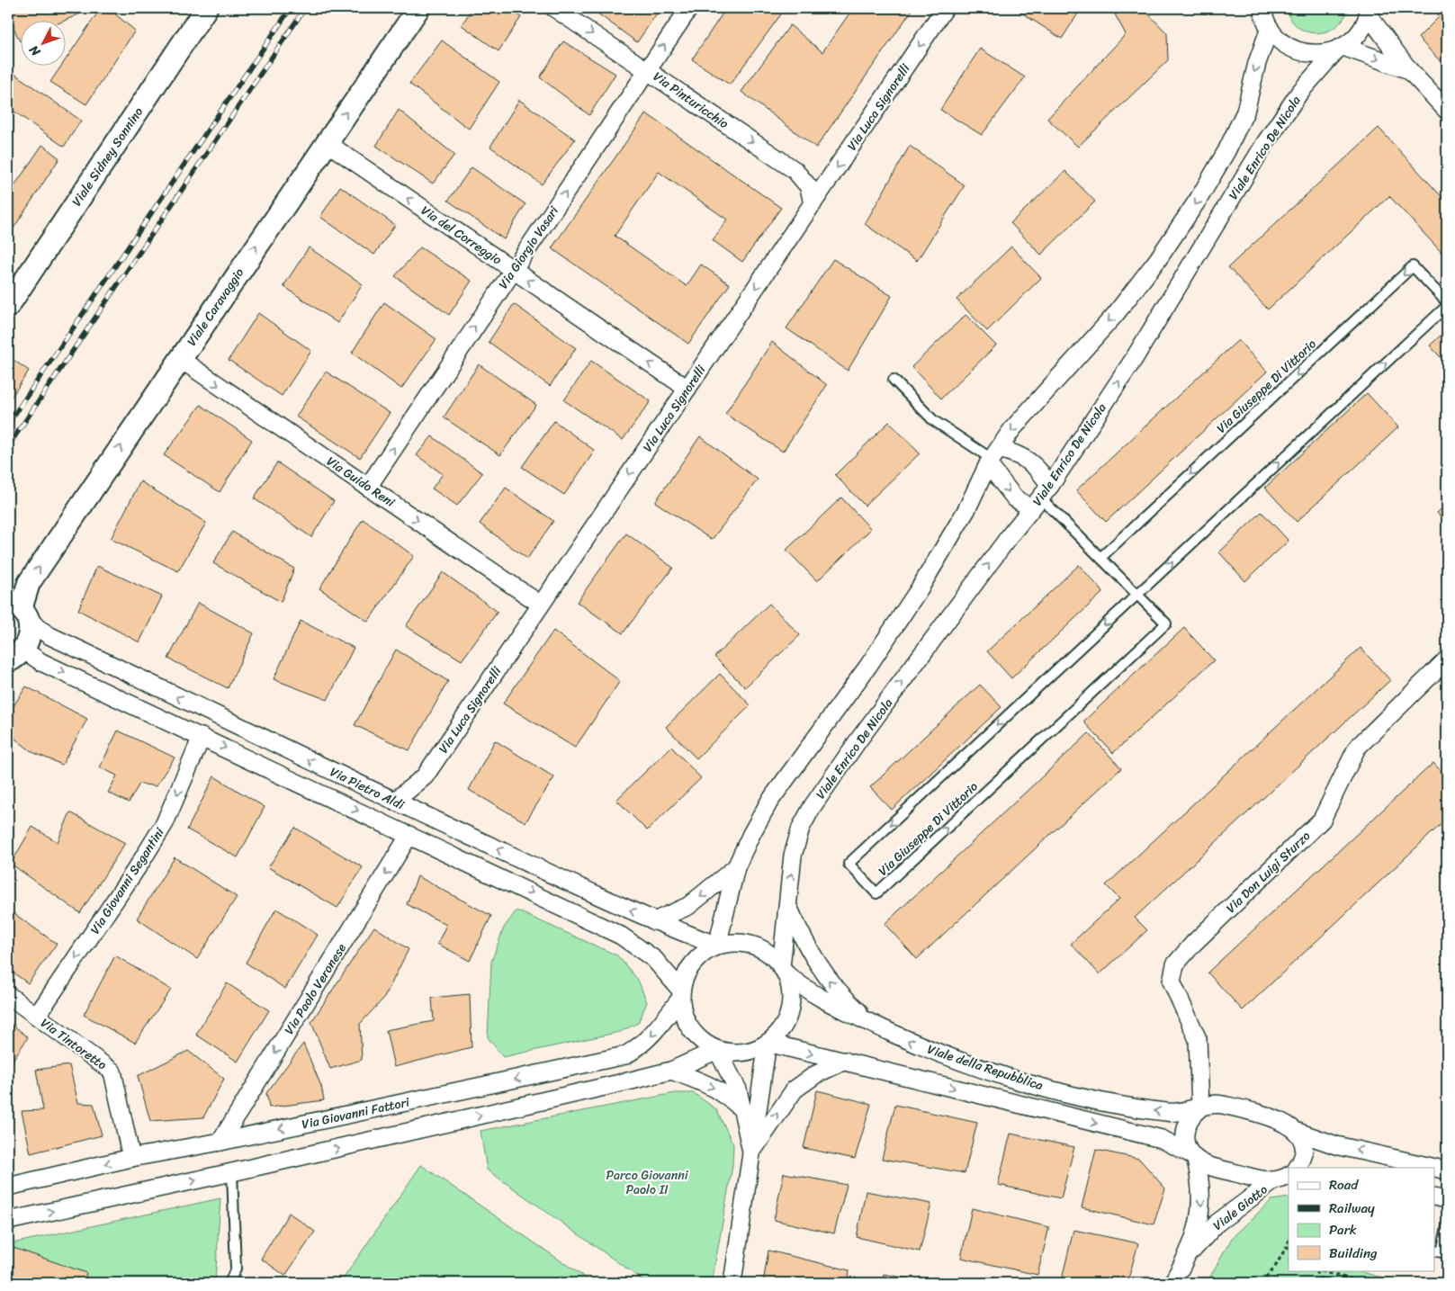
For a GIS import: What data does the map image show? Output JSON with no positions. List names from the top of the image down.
{
  "streets": {
    "street": [
      "Via Pinturicchio",
      "Via Luca Signorelli",
      "Viale Enrico De Nicola",
      "Viale Sidney Sonnino",
      "Via del Correggio",
      "Via Giorgio Vasari",
      "Viale Caravaggio",
      "Via Guido Reni",
      "Via Pietro Aldi",
      "Via Don Luigi Sturzo",
      "Via Giovanni Segantini",
      "Via Paolo Veronese",
      "Via Tintoretto",
      "Viale della Repubblica",
      "Via Giovanni Fattori",
      "Viale Giotto"
    ],
    "lane": ["Via Giuseppe Di Vittorio"]
  },
  "crossings": [
    ["Via Pinturicchio", "Via Luca Signorelli"],
    ["Via Pinturicchio", "Via Giorgio Vasari"],
    ["Via Luca Signorelli", "Via del Correggio"],
    ["Via Luca Signorelli", "Via Guido Reni"],
    ["Via Luca Signorelli", "Via Pietro Aldi"],
    ["Viale Enrico De Nicola", "Via Giuseppe Di Vittorio"],
    ["Viale Enrico De Nicola", "Via Pietro Aldi"],
    ["Viale Enrico De Nicola", "Viale della Repubblica"],
    ["Viale Enrico De Nicola", "Via Giovanni Fattori"],
    ["Via del Correggio", "Via Giorgio Vasari"],
    ["Via del Correggio", "Viale Caravaggio"],
    ["Via Giorgio Vasari", "Via Guido Reni"],
    ["Viale Caravaggio", "Via Guido Reni"],
    ["Viale Caravaggio", "Via Pietro Aldi"],
    ["Via Pietro Aldi", "Via Giovanni Segantini"],
    ["Via Pietro Aldi", "Via Paolo Veronese"],
    ["Via Pietro Aldi", "Viale della Repubblica"],
    ["Via Pietro Aldi", "Via Giovanni Fattori"],
    ["Via Don Luigi Sturzo", "Viale della Repubblica"],
    ["Via Giovanni Segantini", "Via Tintoretto"],
    ["Via Paolo Veronese", "Via Giovanni Fattori"],
    ["Via Tintoretto", "Via Giovanni Fattori"],
    ["Viale della Repubblica", "Via Giovanni Fattori"],
    ["Viale della Repubblica", "Viale Giotto"]
  ],
  "one_way": [
    "Via Pinturicchio",
    "Via Luca Signorelli",
    "Via del Correggio",
    "Via Giorgio Vasari",
    "Viale Caravaggio",
    "Via Guido Reni",
    "Via Giovanni Segantini",
    "Via Paolo Veronese"
  ],
  "parks": ["Parco Giovanni Paolo II"],
  "legend": [
    "Road",
    "Railway",
    "Park",
    "Building"
  ],
  "north": "bottom left"
}
